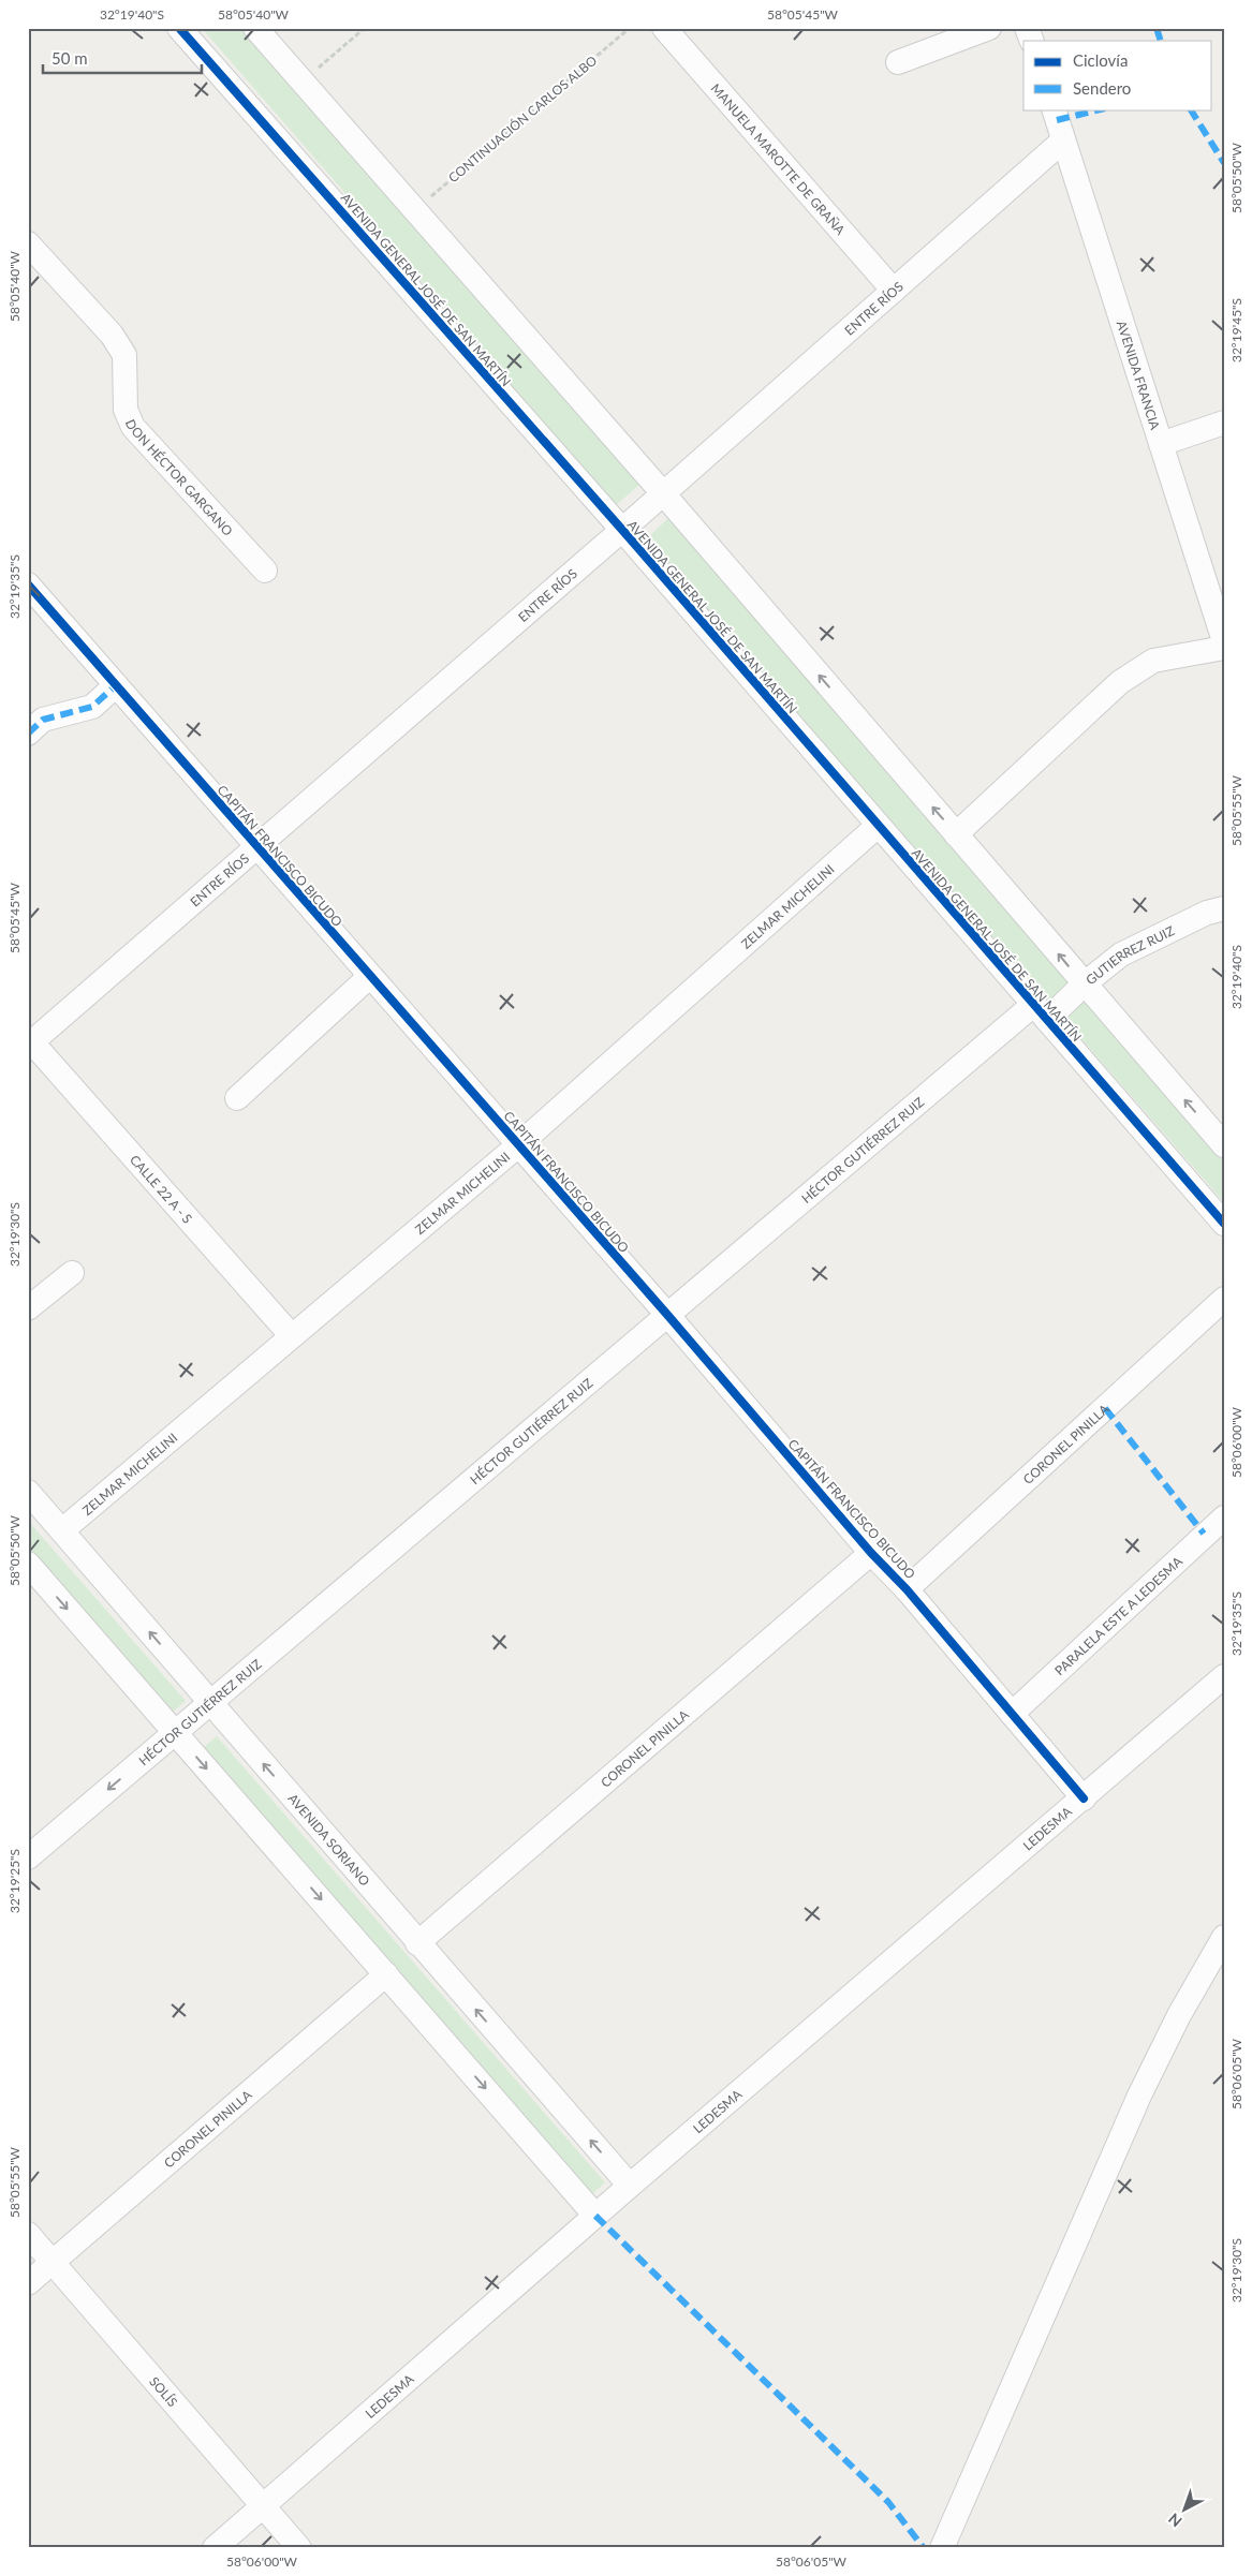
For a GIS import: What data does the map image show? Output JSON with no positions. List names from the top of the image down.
{
  "streets": {
    "street": [
      "MANUELA MAROTTE DE GRAÑA",
      "AVENIDA GENERAL JOSÉ DE SAN MARTÍN",
      "ENTRE RÍOS",
      "AVENIDA FRANCIA",
      "DON HÉCTOR GARGANO",
      "CAPITÁN FRANCISCO BICUDO",
      "ZELMAR MICHELINI",
      "GUTIERREZ RUIZ",
      "HÉCTOR GUTIÉRREZ RUIZ",
      "CALLE 22 A - S",
      "CORONEL PINILLA",
      "PARALELA ESTE A LEDESMA",
      "LEDESMA",
      "AVENIDA SORIANO",
      "SOLÍS"
    ],
    "path": ["CONTINUACIÓN CARLOS ALBO"]
  },
  "crossings": [
    ["MANUELA MAROTTE DE GRAÑA", "ENTRE RÍOS"],
    ["AVENIDA GENERAL JOSÉ DE SAN MARTÍN", "ENTRE RÍOS"],
    ["AVENIDA GENERAL JOSÉ DE SAN MARTÍN", "ZELMAR MICHELINI"],
    ["AVENIDA GENERAL JOSÉ DE SAN MARTÍN", "GUTIERREZ RUIZ"],
    ["AVENIDA GENERAL JOSÉ DE SAN MARTÍN", "HÉCTOR GUTIÉRREZ RUIZ"],
    ["ENTRE RÍOS", "AVENIDA FRANCIA"],
    ["ENTRE RÍOS", "CAPITÁN FRANCISCO BICUDO"],
    ["ENTRE RÍOS", "CALLE 22 A - S"],
    ["CAPITÁN FRANCISCO BICUDO", "ZELMAR MICHELINI"],
    ["CAPITÁN FRANCISCO BICUDO", "HÉCTOR GUTIÉRREZ RUIZ"],
    ["CAPITÁN FRANCISCO BICUDO", "CORONEL PINILLA"],
    ["CAPITÁN FRANCISCO BICUDO", "PARALELA ESTE A LEDESMA"],
    ["CAPITÁN FRANCISCO BICUDO", "LEDESMA"],
    ["ZELMAR MICHELINI", "CALLE 22 A - S"],
    ["ZELMAR MICHELINI", "AVENIDA SORIANO"],
    ["GUTIERREZ RUIZ", "HÉCTOR GUTIÉRREZ RUIZ"],
    ["HÉCTOR GUTIÉRREZ RUIZ", "AVENIDA SORIANO"],
    ["CORONEL PINILLA", "AVENIDA SORIANO"],
    ["CORONEL PINILLA", "SOLÍS"],
    ["LEDESMA", "AVENIDA SORIANO"],
    ["LEDESMA", "SOLÍS"]
  ],
  "legend": ["Ciclovía", "Sendero"],
  "scale_bar": "50 m",
  "north": "bottom left",
  "coordinates": [
    "32°19'40\"S",
    "58°05'40\"W",
    "58°05'45\"W",
    "58°05'50\"W",
    "32°19'45\"S",
    "32°19'35\"S",
    "58°05'55\"W",
    "32°19'30\"S",
    "58°06'00\"W",
    "32°19'25\"S",
    "58°06'05\"W"
  ]
}
